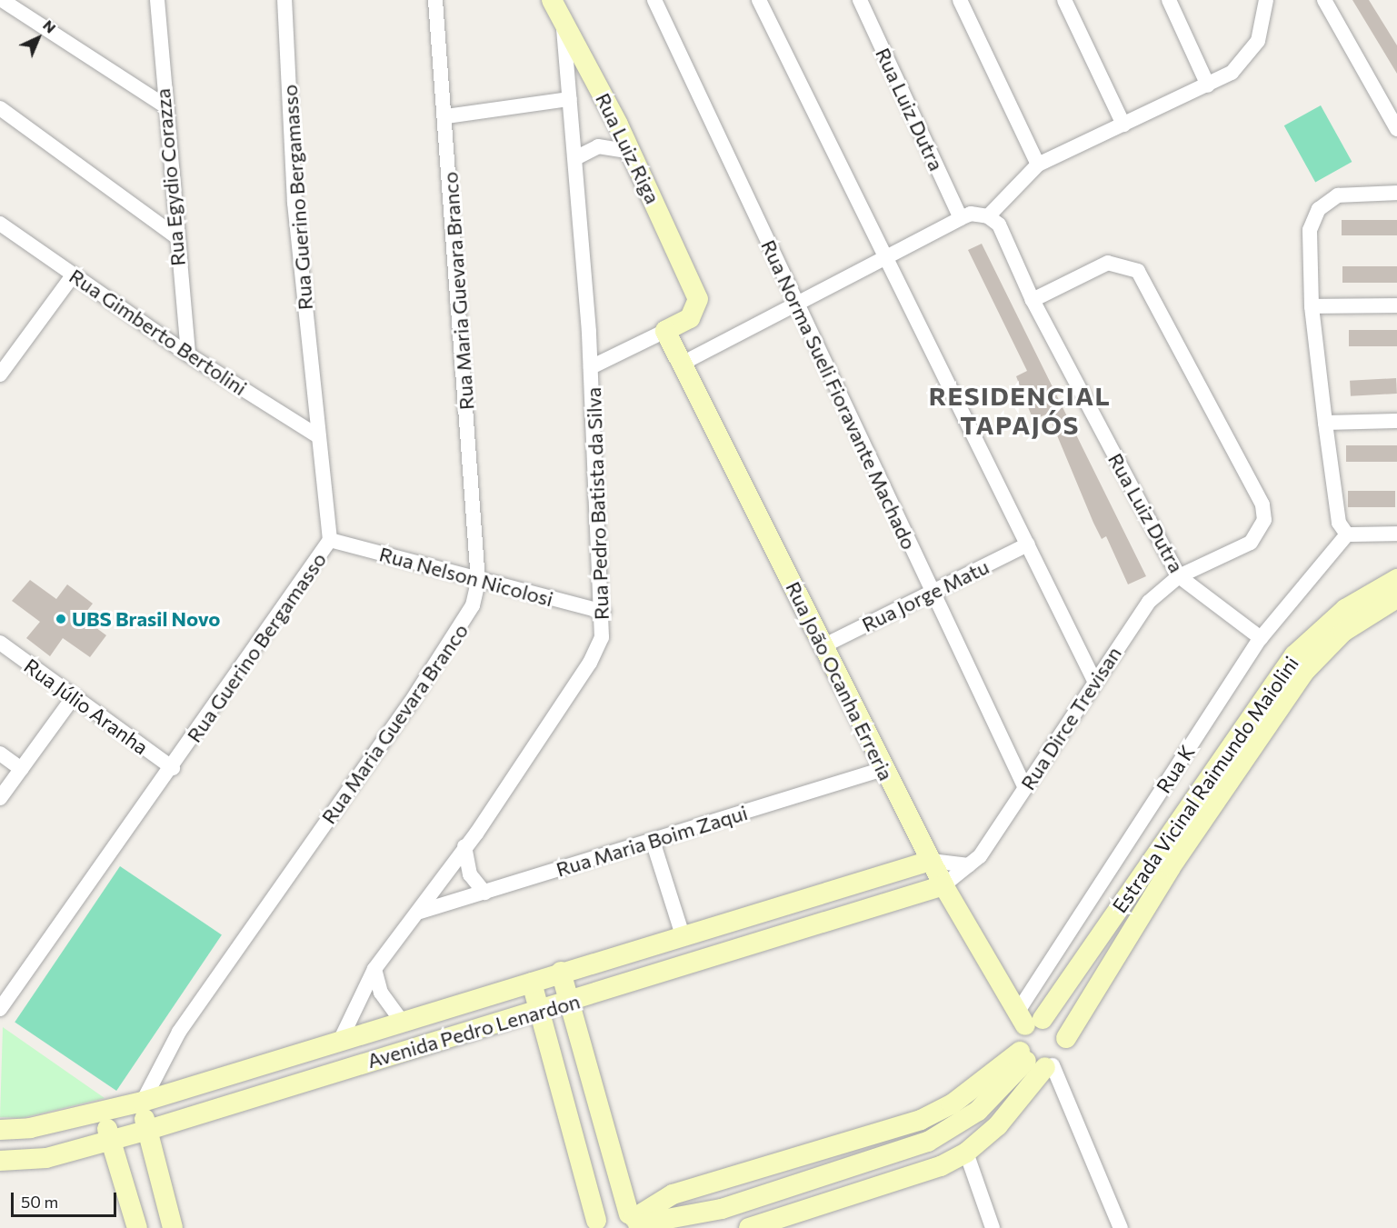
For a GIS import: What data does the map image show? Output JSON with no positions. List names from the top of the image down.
{
  "streets": {
    "street": [
      "Rua Luiz Dutra",
      "Rua Luiz Riga",
      "Rua Egydio Corazza",
      "Rua Guerino Bergamasso",
      "Rua Maria Guevara Branco",
      "Rua Gimberto Bertolini",
      "Rua Norma Sueli Fioravante Machado",
      "Rua Pedro Batista da Silva",
      "Rua Nelson Nicolosi",
      "Rua Jorge Matu",
      "Rua João Ocanha Erreria",
      "Rua Júlio Aranha",
      "Rua Dirce Trevisan",
      "Rua K",
      "Estrada Vicinal Raimundo Maiolini",
      "Rua Maria Boim Zaqui",
      "Avenida Pedro Lenardon"
    ]
  },
  "crossings": [
    ["Rua Luiz Dutra", "Rua Dirce Trevisan"],
    ["Rua Luiz Dutra", "Rua K"],
    ["Rua Luiz Riga", "Rua Pedro Batista da Silva"],
    ["Rua Luiz Riga", "Rua João Ocanha Erreria"],
    ["Rua Egydio Corazza", "Rua Gimberto Bertolini"],
    ["Rua Guerino Bergamasso", "Rua Gimberto Bertolini"],
    ["Rua Guerino Bergamasso", "Rua Nelson Nicolosi"],
    ["Rua Guerino Bergamasso", "Rua Júlio Aranha"],
    ["Rua Maria Guevara Branco", "Rua Nelson Nicolosi"],
    ["Rua Maria Guevara Branco", "Avenida Pedro Lenardon"],
    ["Rua Norma Sueli Fioravante Machado", "Rua Jorge Matu"],
    ["Rua Norma Sueli Fioravante Machado", "Rua Dirce Trevisan"],
    ["Rua Pedro Batista da Silva", "Rua Nelson Nicolosi"],
    ["Rua Pedro Batista da Silva", "Rua Maria Boim Zaqui"],
    ["Rua Pedro Batista da Silva", "Avenida Pedro Lenardon"],
    ["Rua Jorge Matu", "Rua João Ocanha Erreria"],
    ["Rua João Ocanha Erreria", "Rua Dirce Trevisan"],
    ["Rua João Ocanha Erreria", "Rua K"],
    ["Rua João Ocanha Erreria", "Estrada Vicinal Raimundo Maiolini"],
    ["Rua João Ocanha Erreria", "Rua Maria Boim Zaqui"],
    ["Rua João Ocanha Erreria", "Avenida Pedro Lenardon"],
    ["Rua Dirce Trevisan", "Avenida Pedro Lenardon"],
    ["Rua K", "Estrada Vicinal Raimundo Maiolini"]
  ],
  "districts": ["RESIDENCIAL TAPAJÓS"],
  "places": ["UBS Brasil Novo"],
  "scale_bar": "50 m",
  "north": "top right"
}
